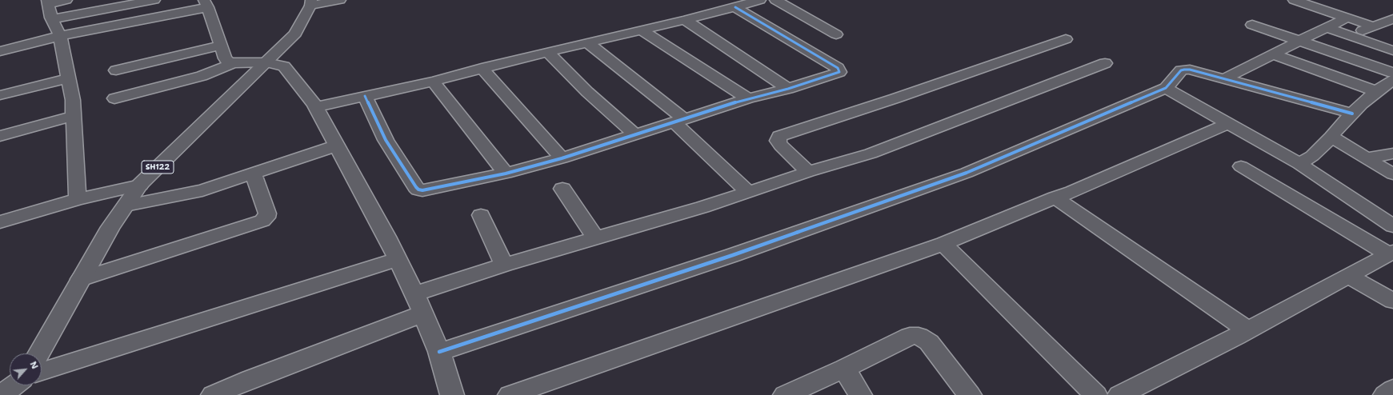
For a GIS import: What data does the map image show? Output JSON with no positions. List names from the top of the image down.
{
  "streets": {
    "street": ["SH122"]
  },
  "north": "top right"
}
